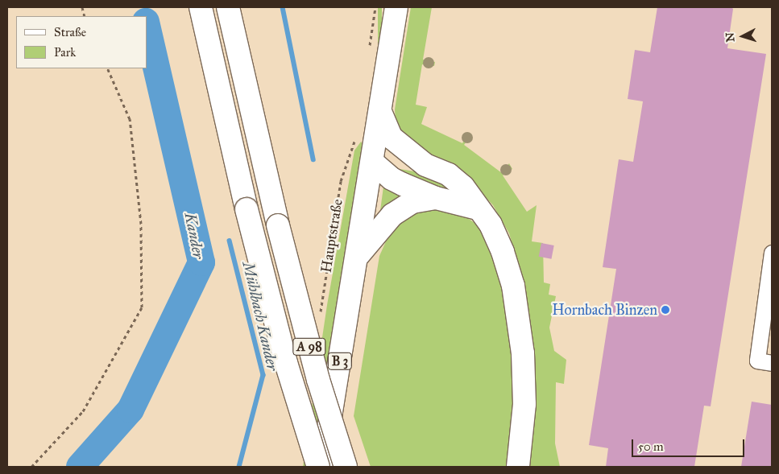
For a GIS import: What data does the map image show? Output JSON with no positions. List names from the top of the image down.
{
  "streets": {
    "main road": ["Hauptstraße", "A 98", "B 3"]
  },
  "water": ["Kander", "Mühlbach Kander"],
  "places": ["Hornbach Binzen"],
  "legend": ["Straße", "Park"],
  "scale_bar": "50 m",
  "north": "left"
}
